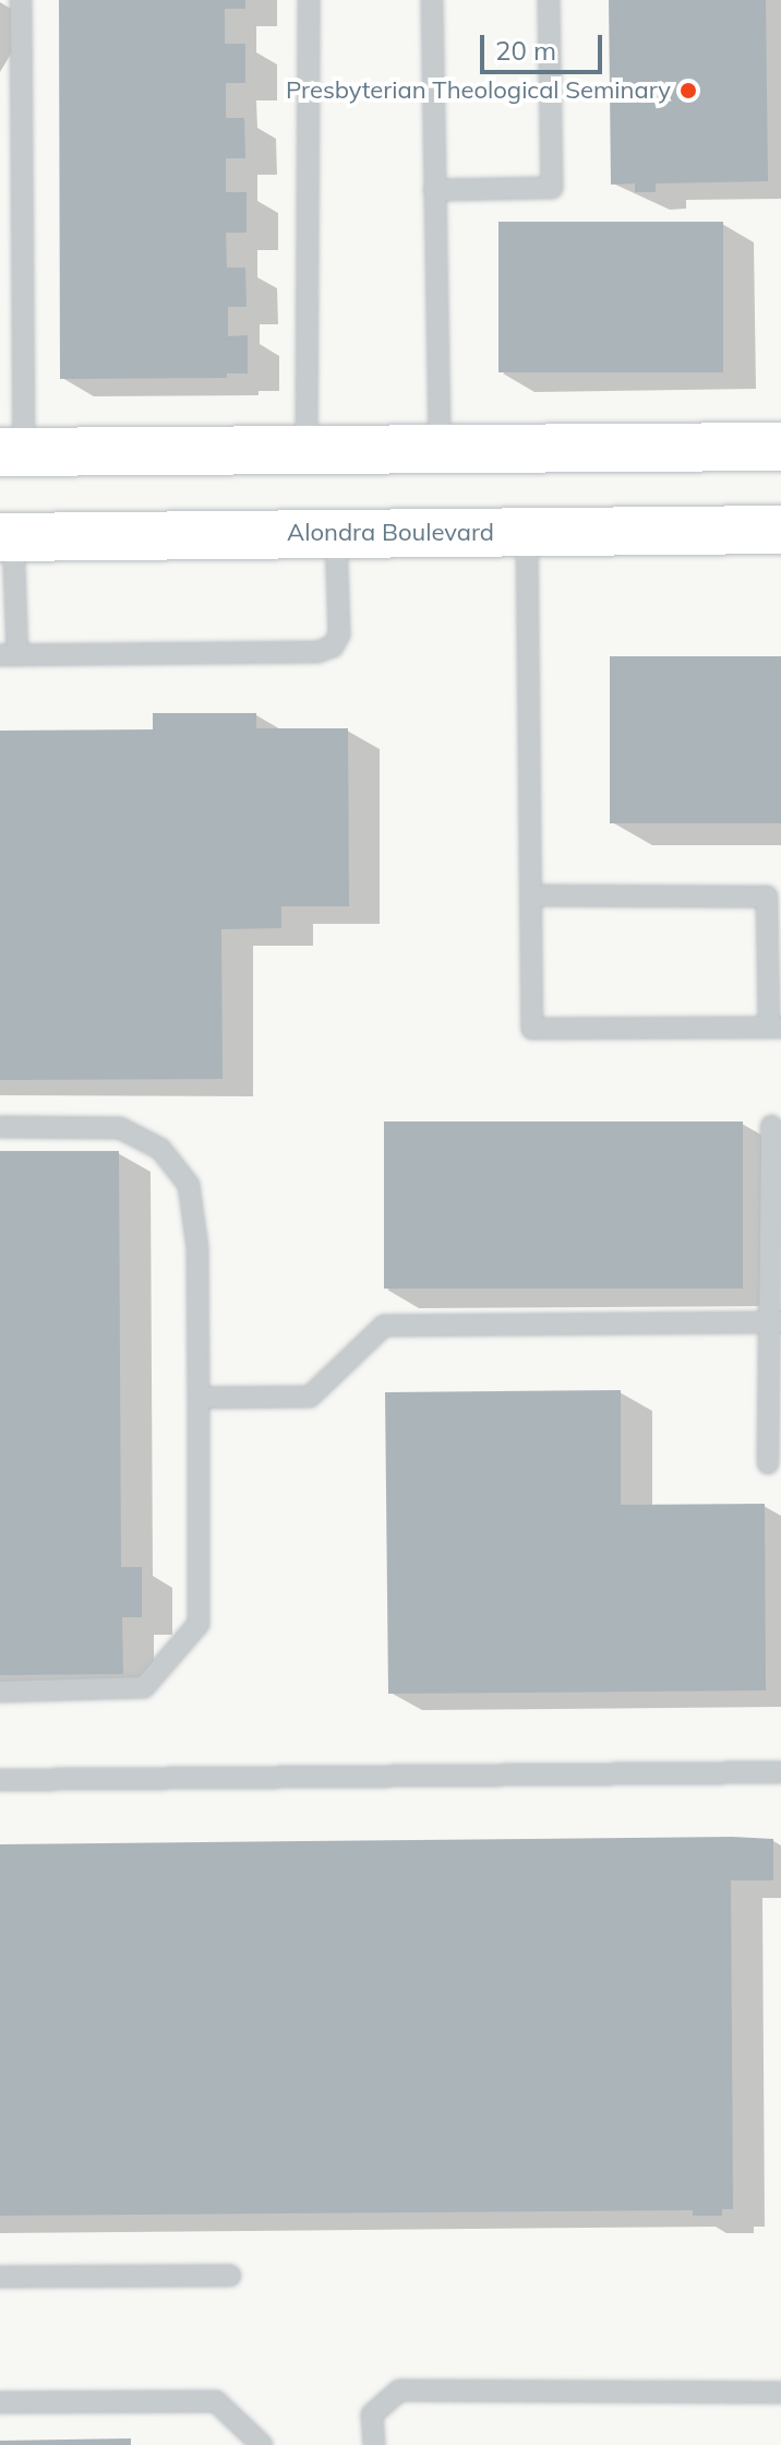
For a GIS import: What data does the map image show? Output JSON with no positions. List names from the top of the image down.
{
  "streets": {
    "main road": ["Alondra Boulevard"]
  },
  "places": ["Presbyterian Theological Seminary"],
  "scale_bar": "20 m"
}
